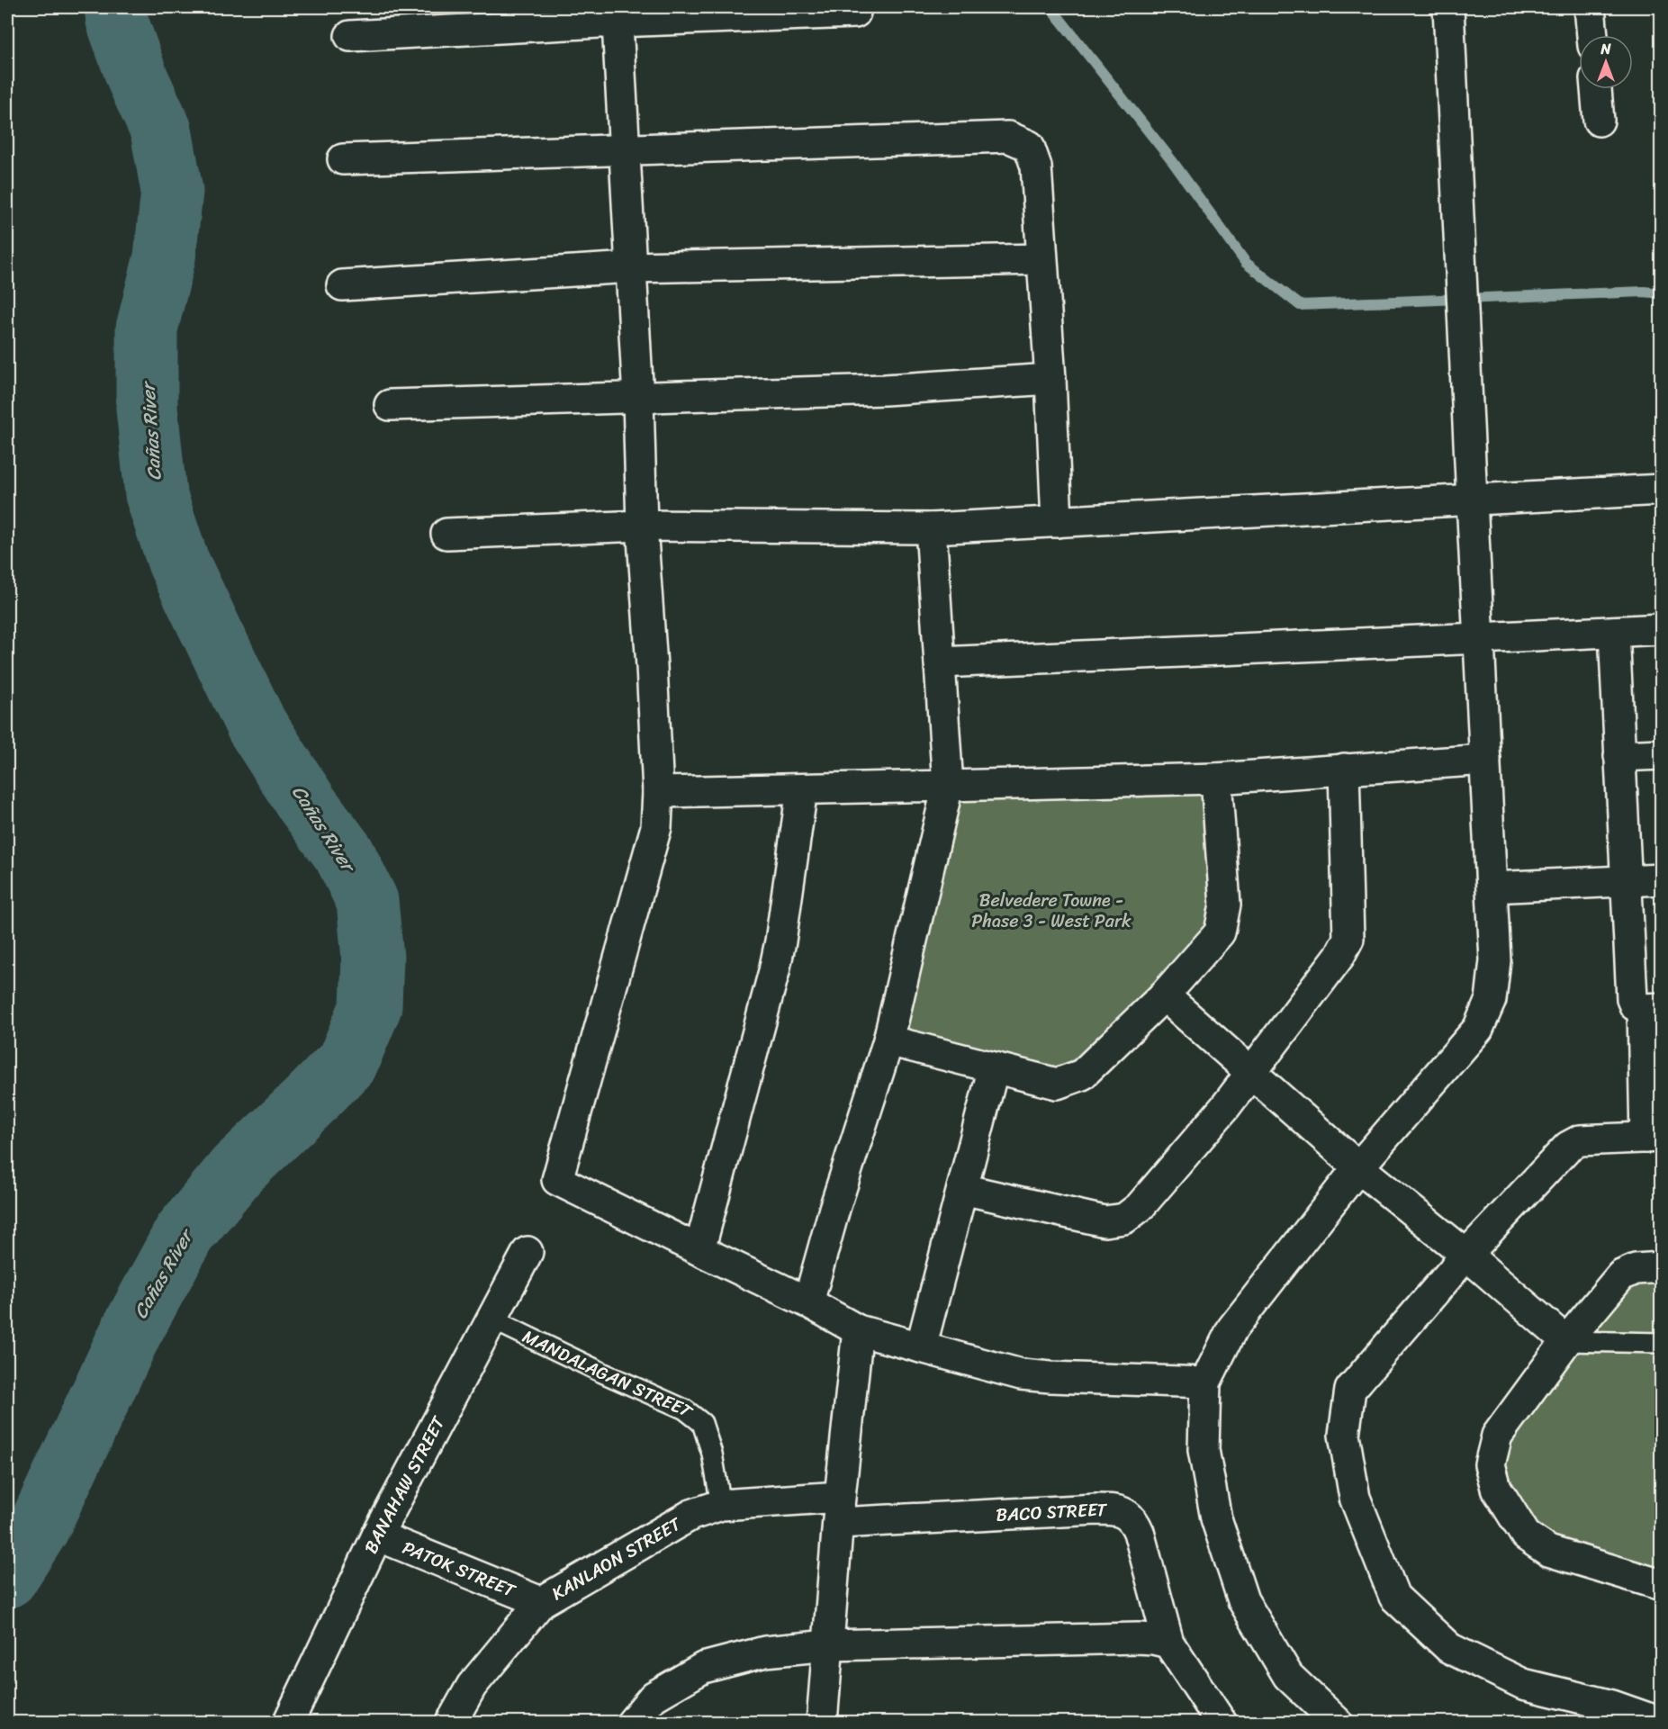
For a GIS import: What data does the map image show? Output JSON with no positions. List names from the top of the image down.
{
  "streets": {
    "street": [
      "BANAHAW STREET",
      "BACO STREET",
      "KANLAON STREET",
      "PATOK STREET"
    ],
    "lane": ["MANDALAGAN STREET"]
  },
  "crossings": [
    ["MANDALAGAN STREET", "BANAHAW STREET"],
    ["MANDALAGAN STREET", "KANLAON STREET"],
    ["BANAHAW STREET", "PATOK STREET"],
    ["BACO STREET", "KANLAON STREET"],
    ["KANLAON STREET", "PATOK STREET"]
  ],
  "water": ["Cañas River"],
  "parks": ["Belvedere Towne - Phase 3 - West Park"],
  "north": "top"
}
